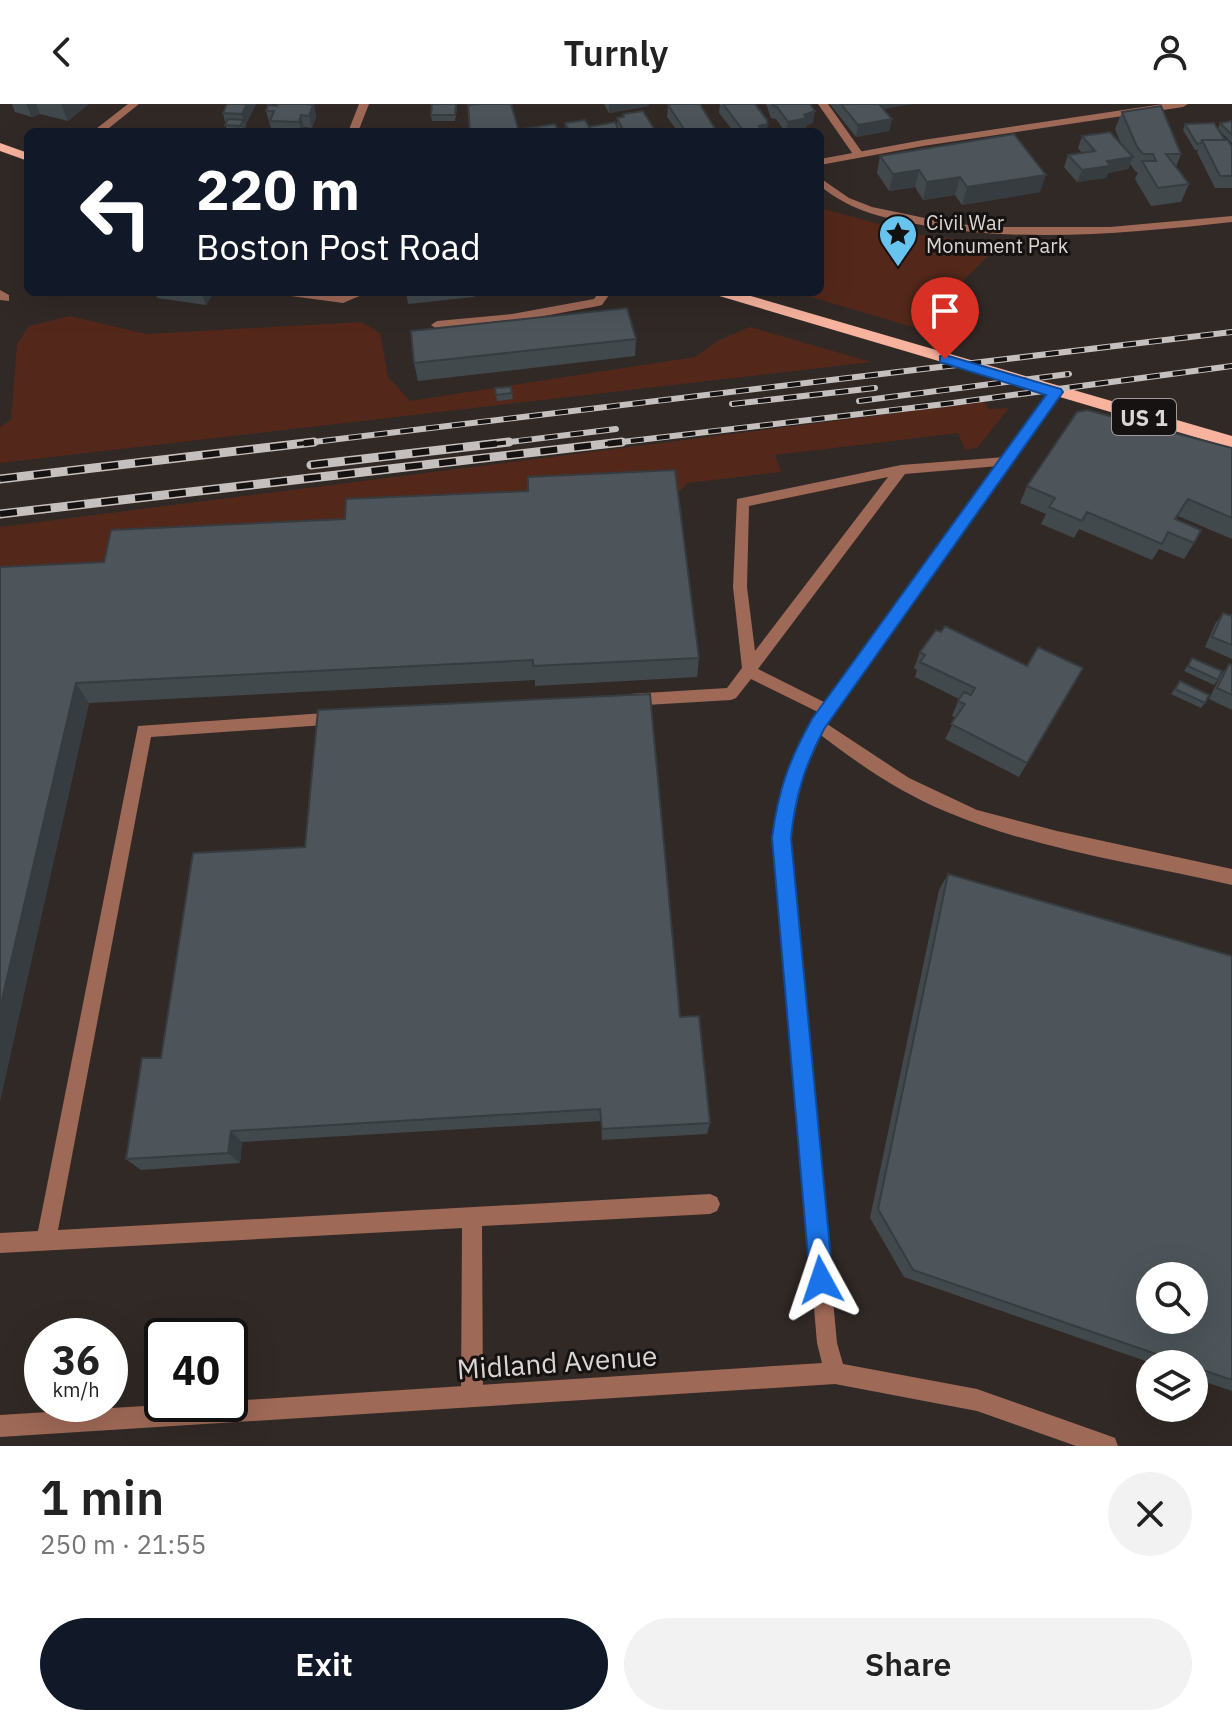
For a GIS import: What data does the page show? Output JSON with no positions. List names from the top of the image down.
{
  "streets": {
    "main road": ["US 1"],
    "street": ["Midland Avenue"]
  },
  "places": {
    "place": ["Civil War Monument Park"]
  },
  "page": {
    "header": "Turnly",
    "turn": ["220 m", "Boston Post Road"],
    "speed": "36 km/h",
    "limit": "40",
    "heading": ["1 min", "250 m · 21:55"],
    "buttons": ["Exit", "Share"]
  }
}
